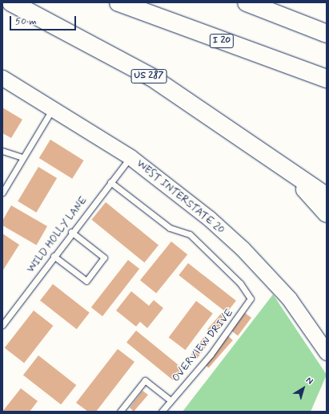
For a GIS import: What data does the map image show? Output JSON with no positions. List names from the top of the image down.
{
  "streets": {
    "highway": ["I 20", "US 287"],
    "main road": ["WEST INTERSTATE 20"],
    "lane": ["WILD HOLLY LANE", "OVERVIEW DRIVE"]
  },
  "crossings": [
    ["WEST INTERSTATE 20", "WILD HOLLY LANE"],
    ["WILD HOLLY LANE", "OVERVIEW DRIVE"]
  ],
  "scale_bar": "50 m",
  "north": "top right"
}
